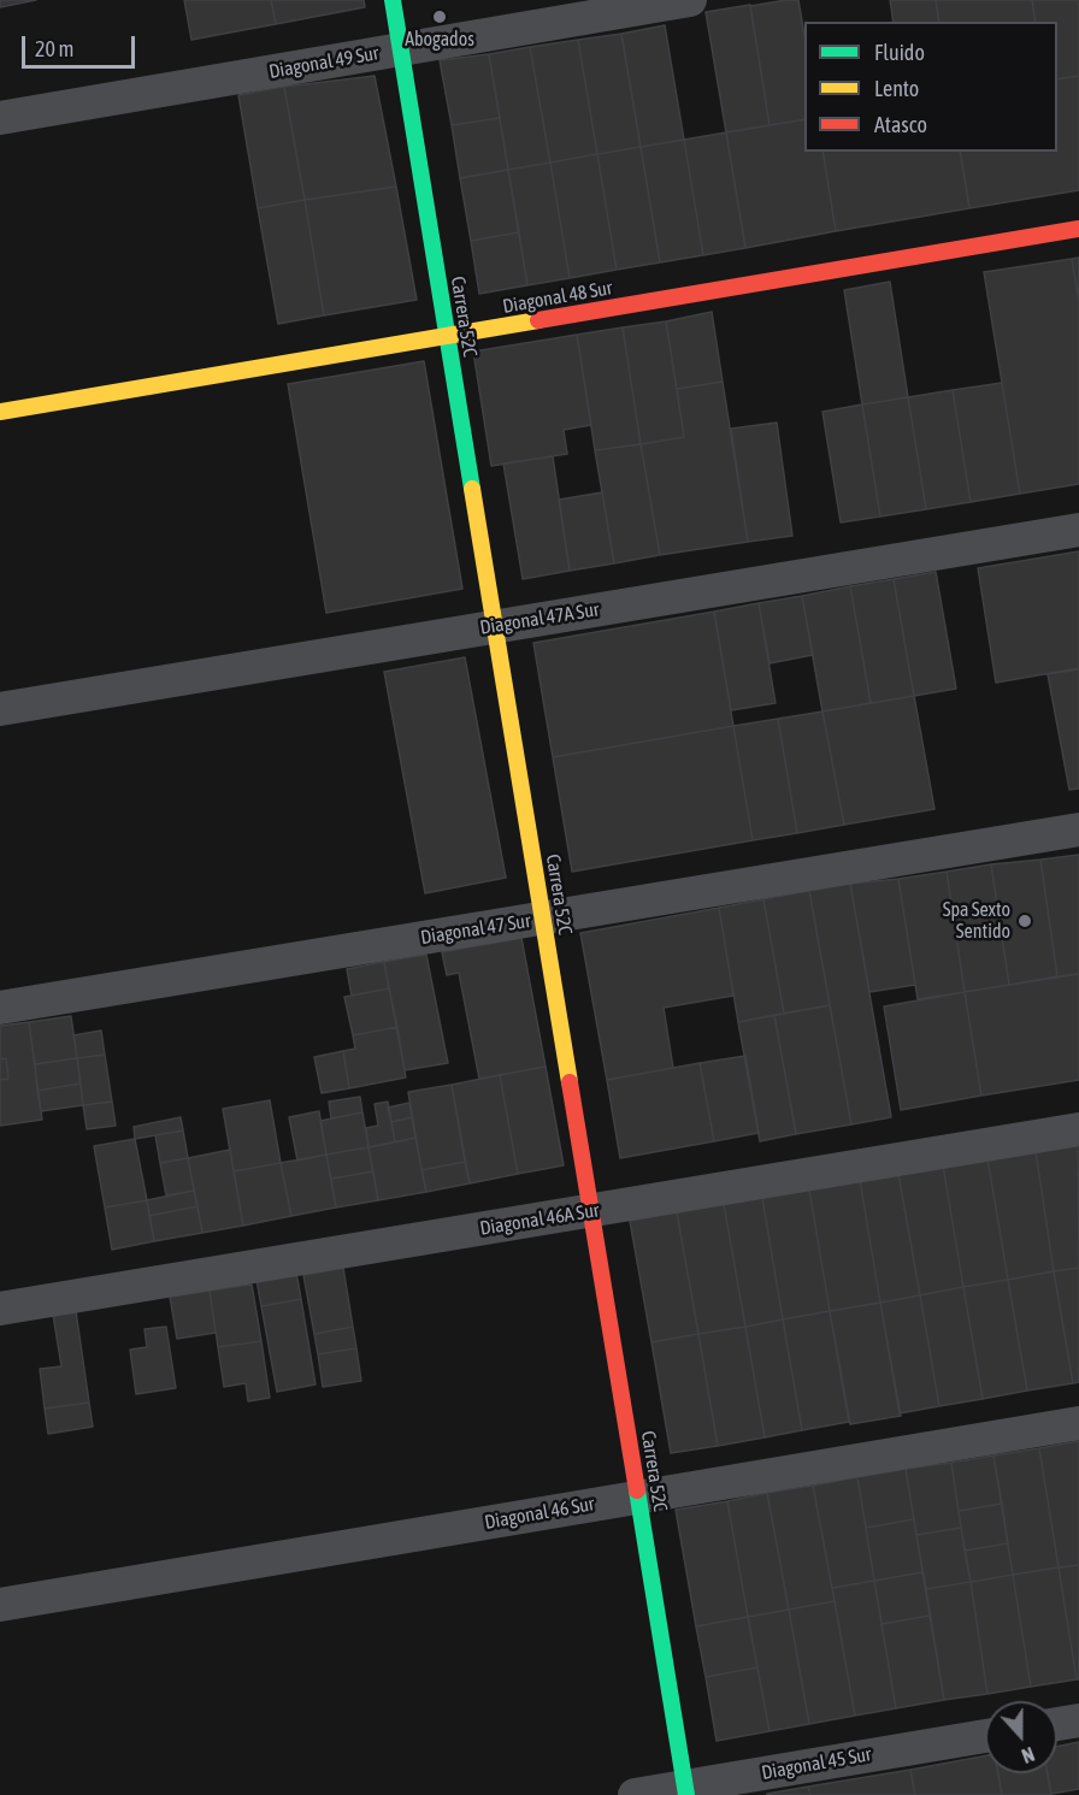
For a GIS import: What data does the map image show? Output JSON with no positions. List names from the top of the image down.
{
  "streets": {
    "street": [
      "Diagonal 49 Sur",
      "Diagonal 48 Sur",
      "Carrera 52C",
      "Diagonal 47A Sur",
      "Diagonal 47 Sur",
      "Diagonal 46A Sur",
      "Diagonal 46 Sur",
      "Diagonal 45 Sur"
    ]
  },
  "crossings": [
    ["Diagonal 49 Sur", "Carrera 52C"],
    ["Diagonal 48 Sur", "Carrera 52C"],
    ["Carrera 52C", "Diagonal 47A Sur"],
    ["Carrera 52C", "Diagonal 47 Sur"],
    ["Carrera 52C", "Diagonal 46A Sur"],
    ["Carrera 52C", "Diagonal 46 Sur"],
    ["Carrera 52C", "Diagonal 45 Sur"]
  ],
  "places": ["Abogados", "Spa Sexto Sentido"],
  "legend": ["Fluido", "Lento", "Atasco"],
  "scale_bar": "20 m",
  "north": "bottom"
}
